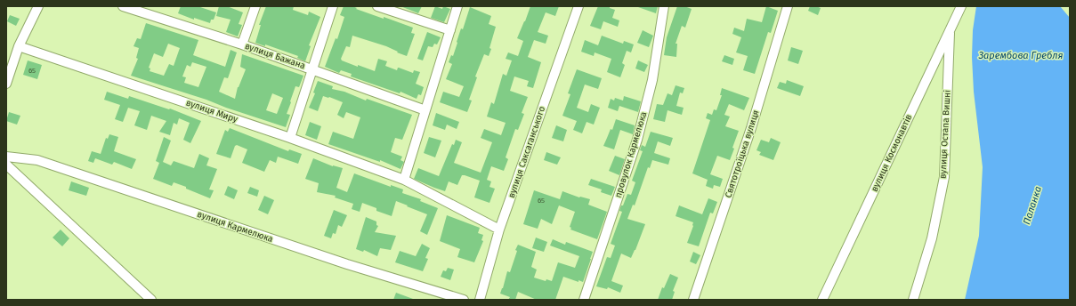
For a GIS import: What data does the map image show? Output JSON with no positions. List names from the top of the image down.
{
  "streets": {
    "street": [
      "вулиця Бажана",
      "вулиця Миру",
      "вулиця Остапа Вишні",
      "вулиця Саксаганського",
      "вулиця Космонавтів",
      "Святотроїцька вулиця",
      "провулок Кармелюка",
      "вулиця Кармелюка"
    ]
  },
  "crossings": [
    ["вулиця Миру", "вулиця Саксаганського"],
    ["вулиця Остапа Вишні", "вулиця Космонавтів"]
  ],
  "water": ["Зарембова Гребля", "Паланка"],
  "house_numbers": ["65", "65"]
}
